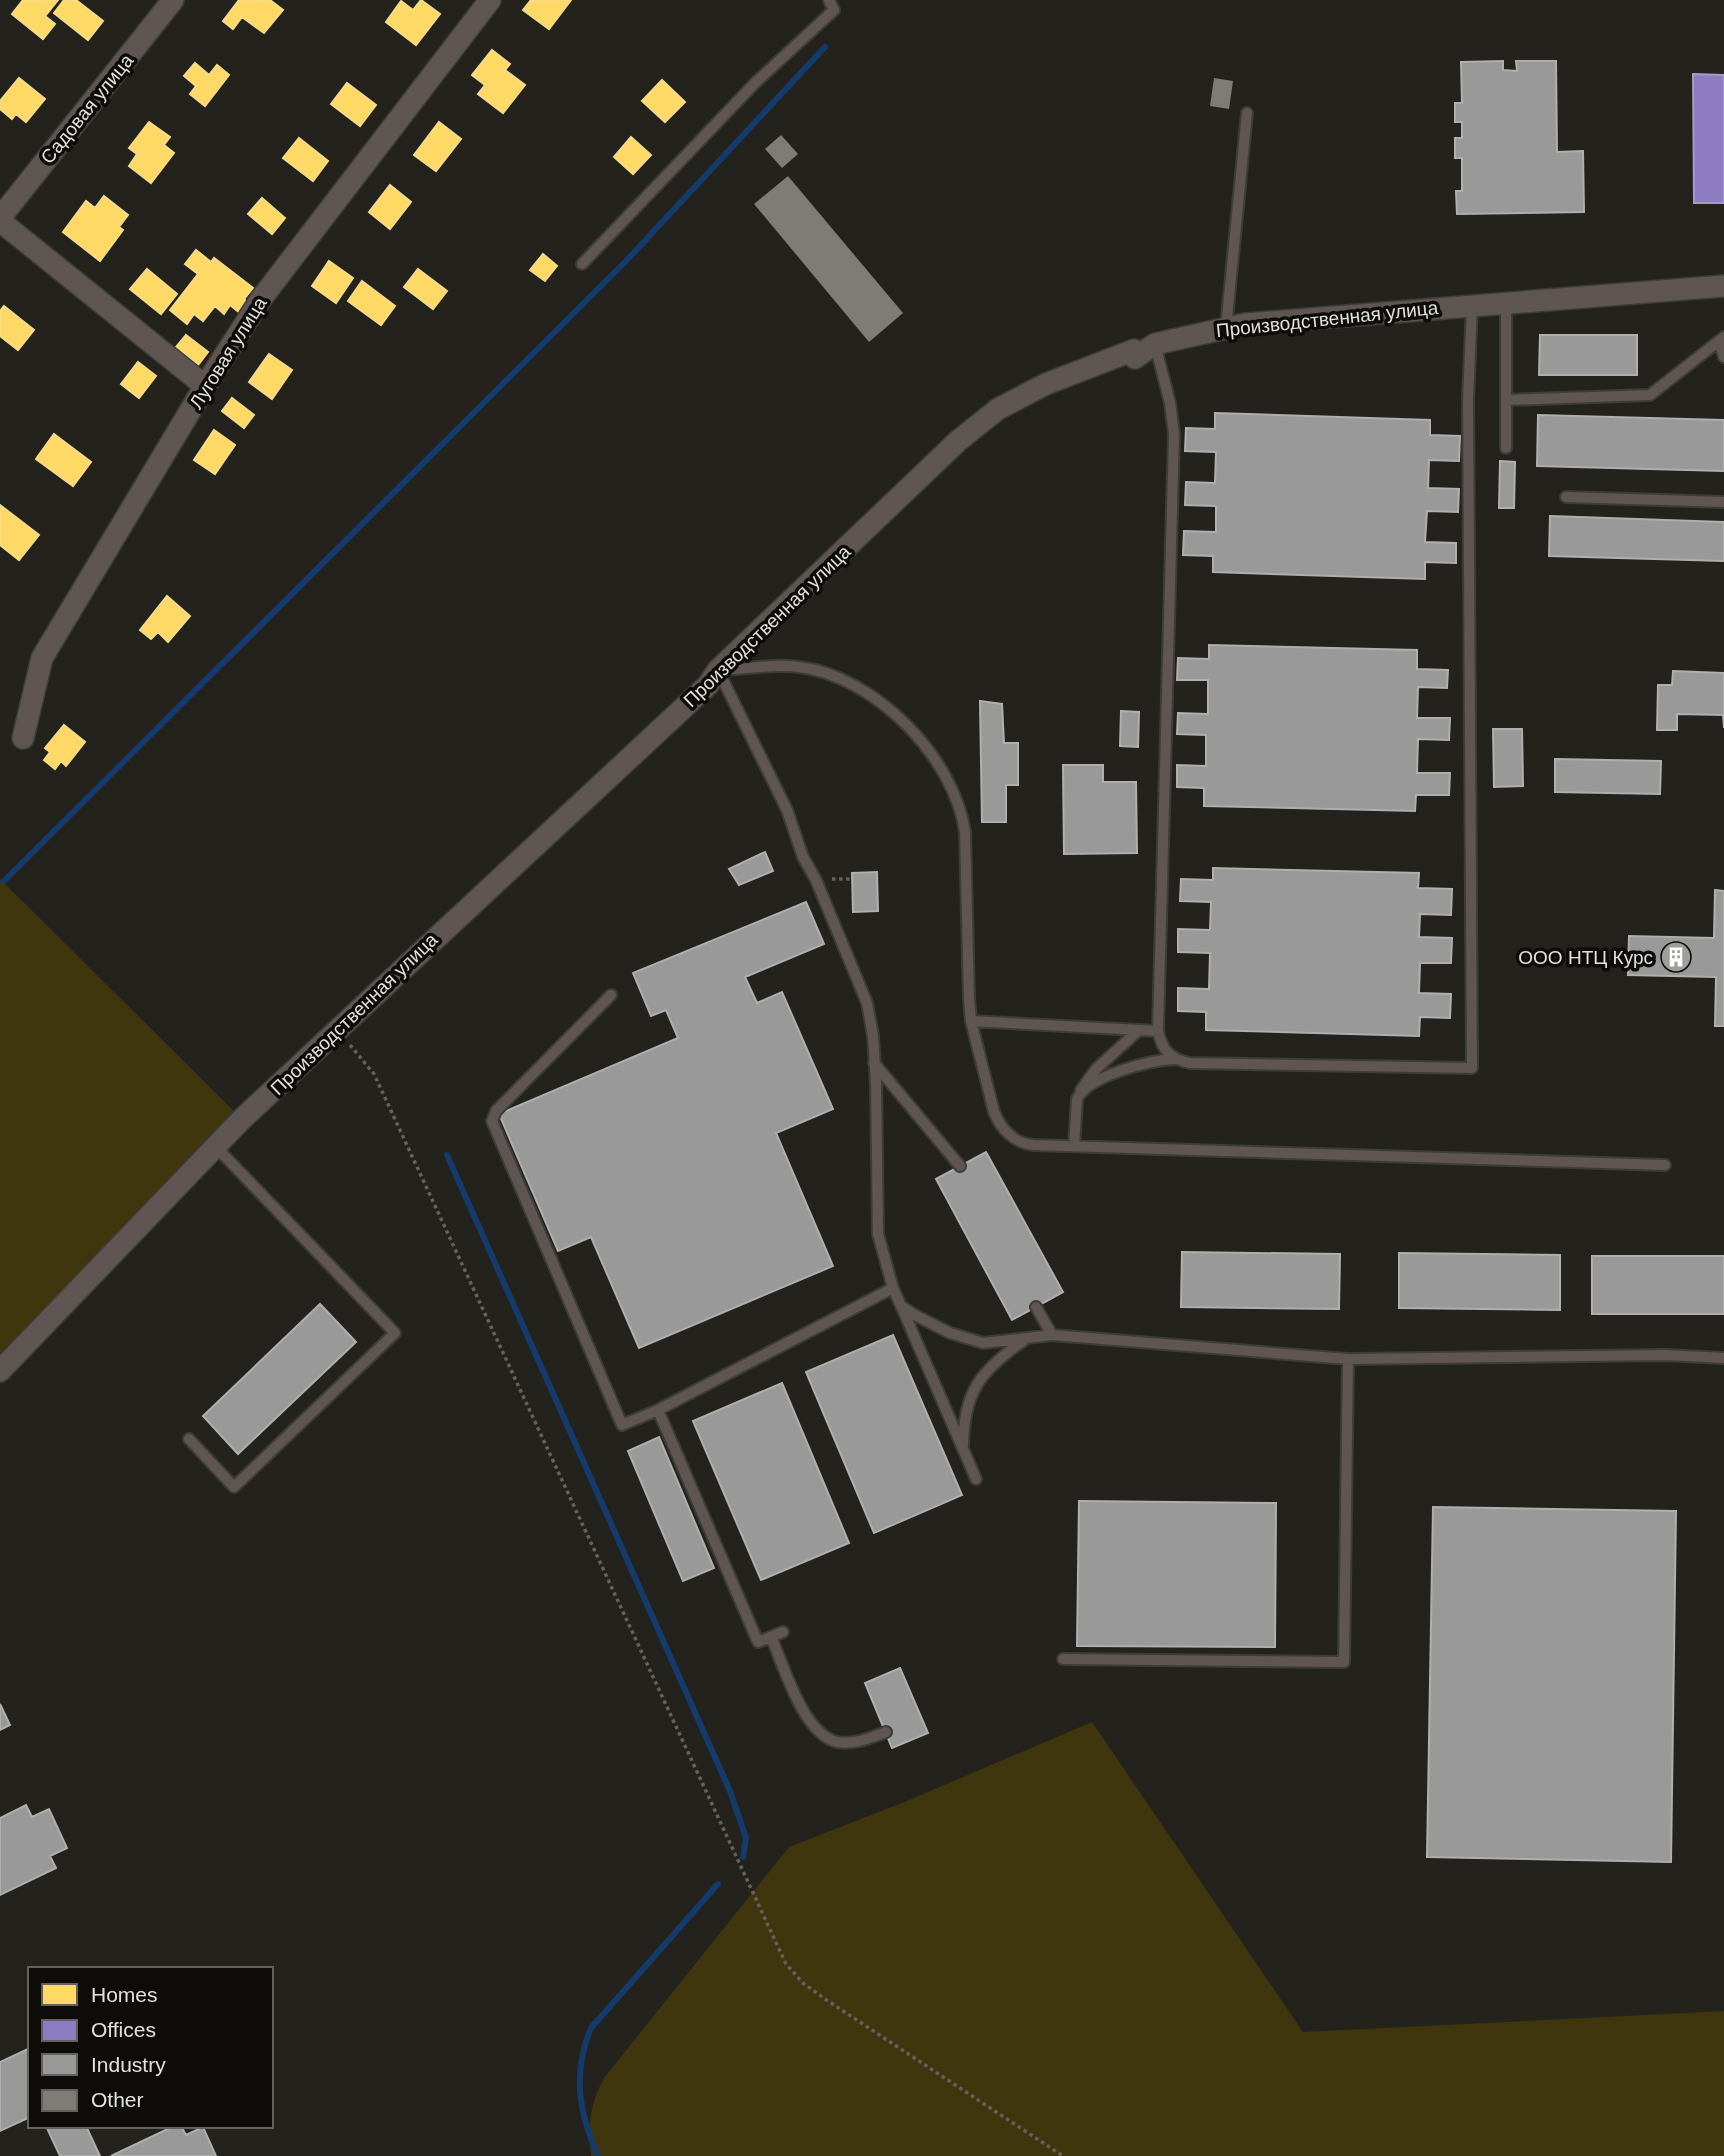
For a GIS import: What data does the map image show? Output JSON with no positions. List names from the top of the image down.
{
  "streets": {
    "street": ["Садовая улица", "Производственная улица", "Луговая улица"]
  },
  "places": {
    "building": ["ООО НТЦ Курс"]
  },
  "legend": [
    "Homes",
    "Offices",
    "Industry",
    "Other"
  ]
}
